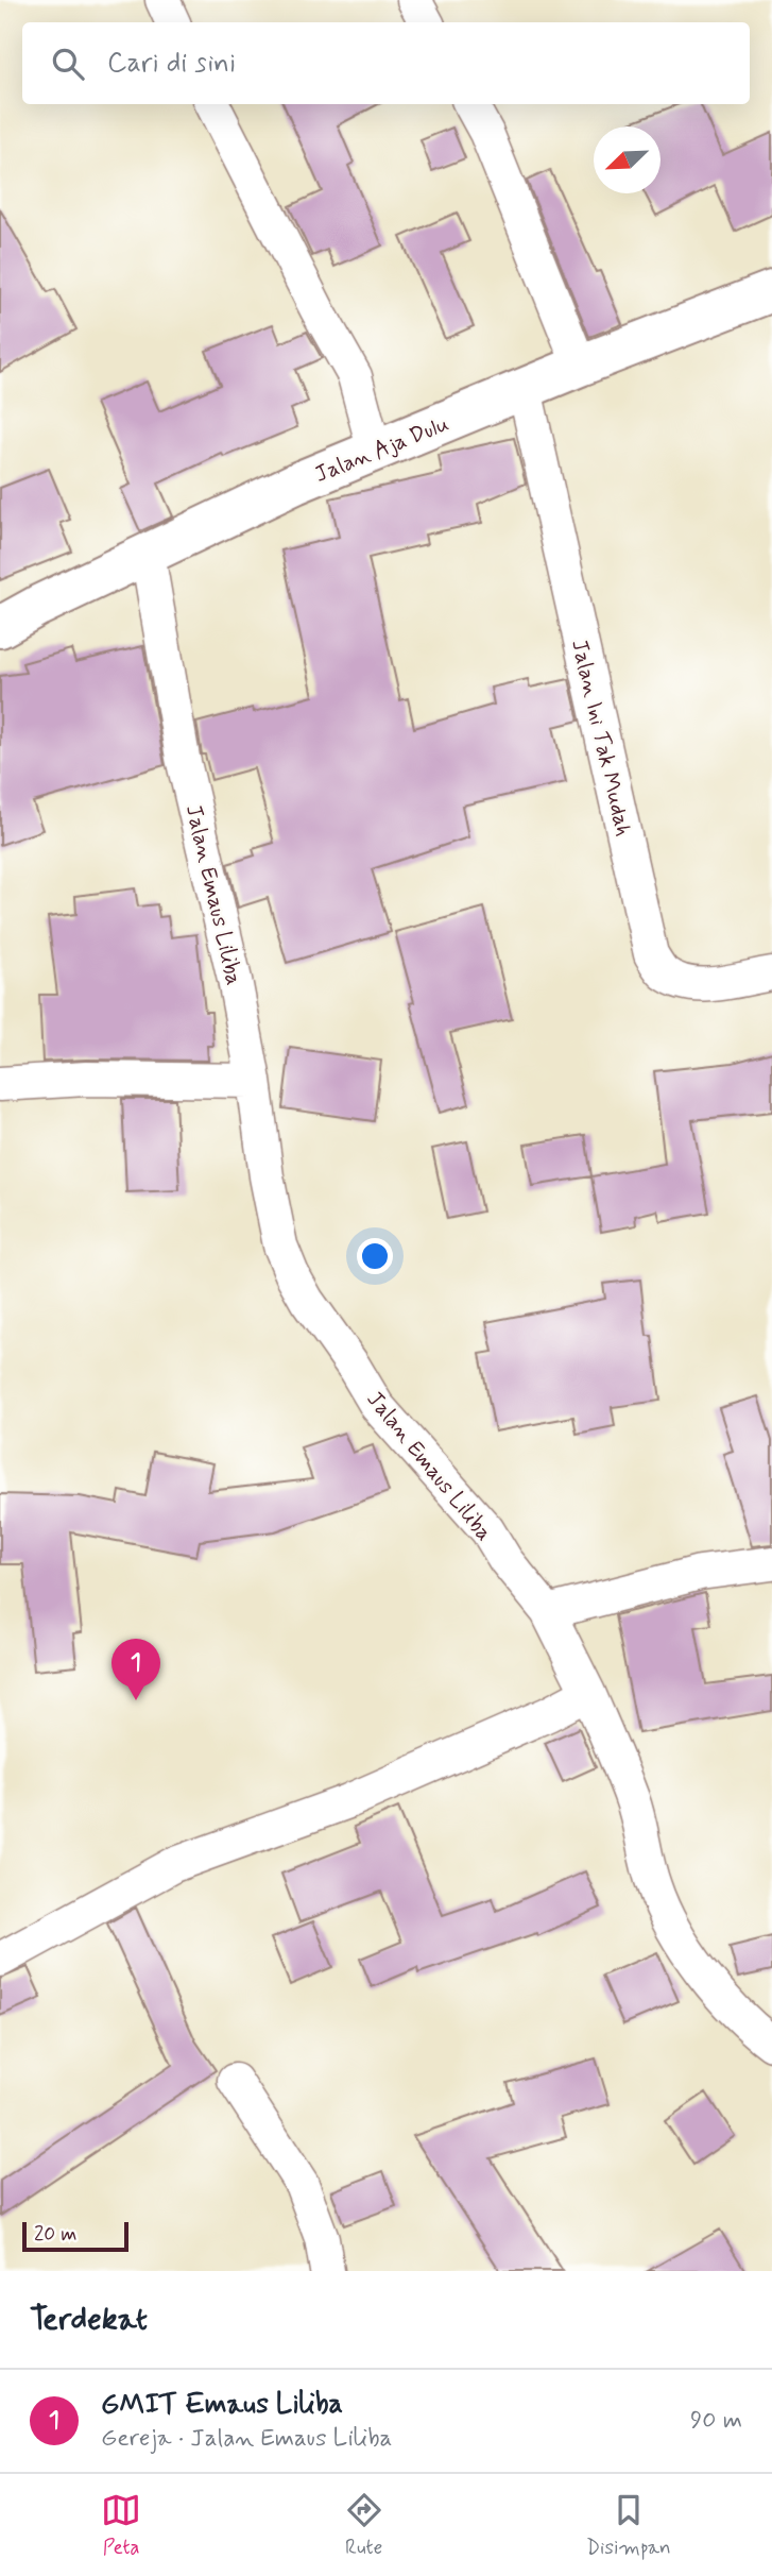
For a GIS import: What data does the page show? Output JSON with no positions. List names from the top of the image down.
{
  "streets": {
    "street": ["Jalan Aja Dulu", "Jalan Ini Tak Mudah", "Jalan Emaus Liliba"]
  },
  "crossings": [
    ["Jalan Aja Dulu", "Jalan Ini Tak Mudah"],
    ["Jalan Aja Dulu", "Jalan Emaus Liliba"]
  ],
  "scale_bar": "20 m",
  "north": "bottom left",
  "page": {
    "search": "Cari di sini",
    "pins": "1",
    "scale": "20 m",
    "heading": "Terdekat",
    "list": [
      {
        "mark": "1",
        "name": "GMIT Emaus Liliba",
        "note": "Gereja · Jalan Emaus Liliba",
        "value": "90 m"
      }
    ],
    "nav": ["Peta", "Rute", "Disimpan"]
  }
}
